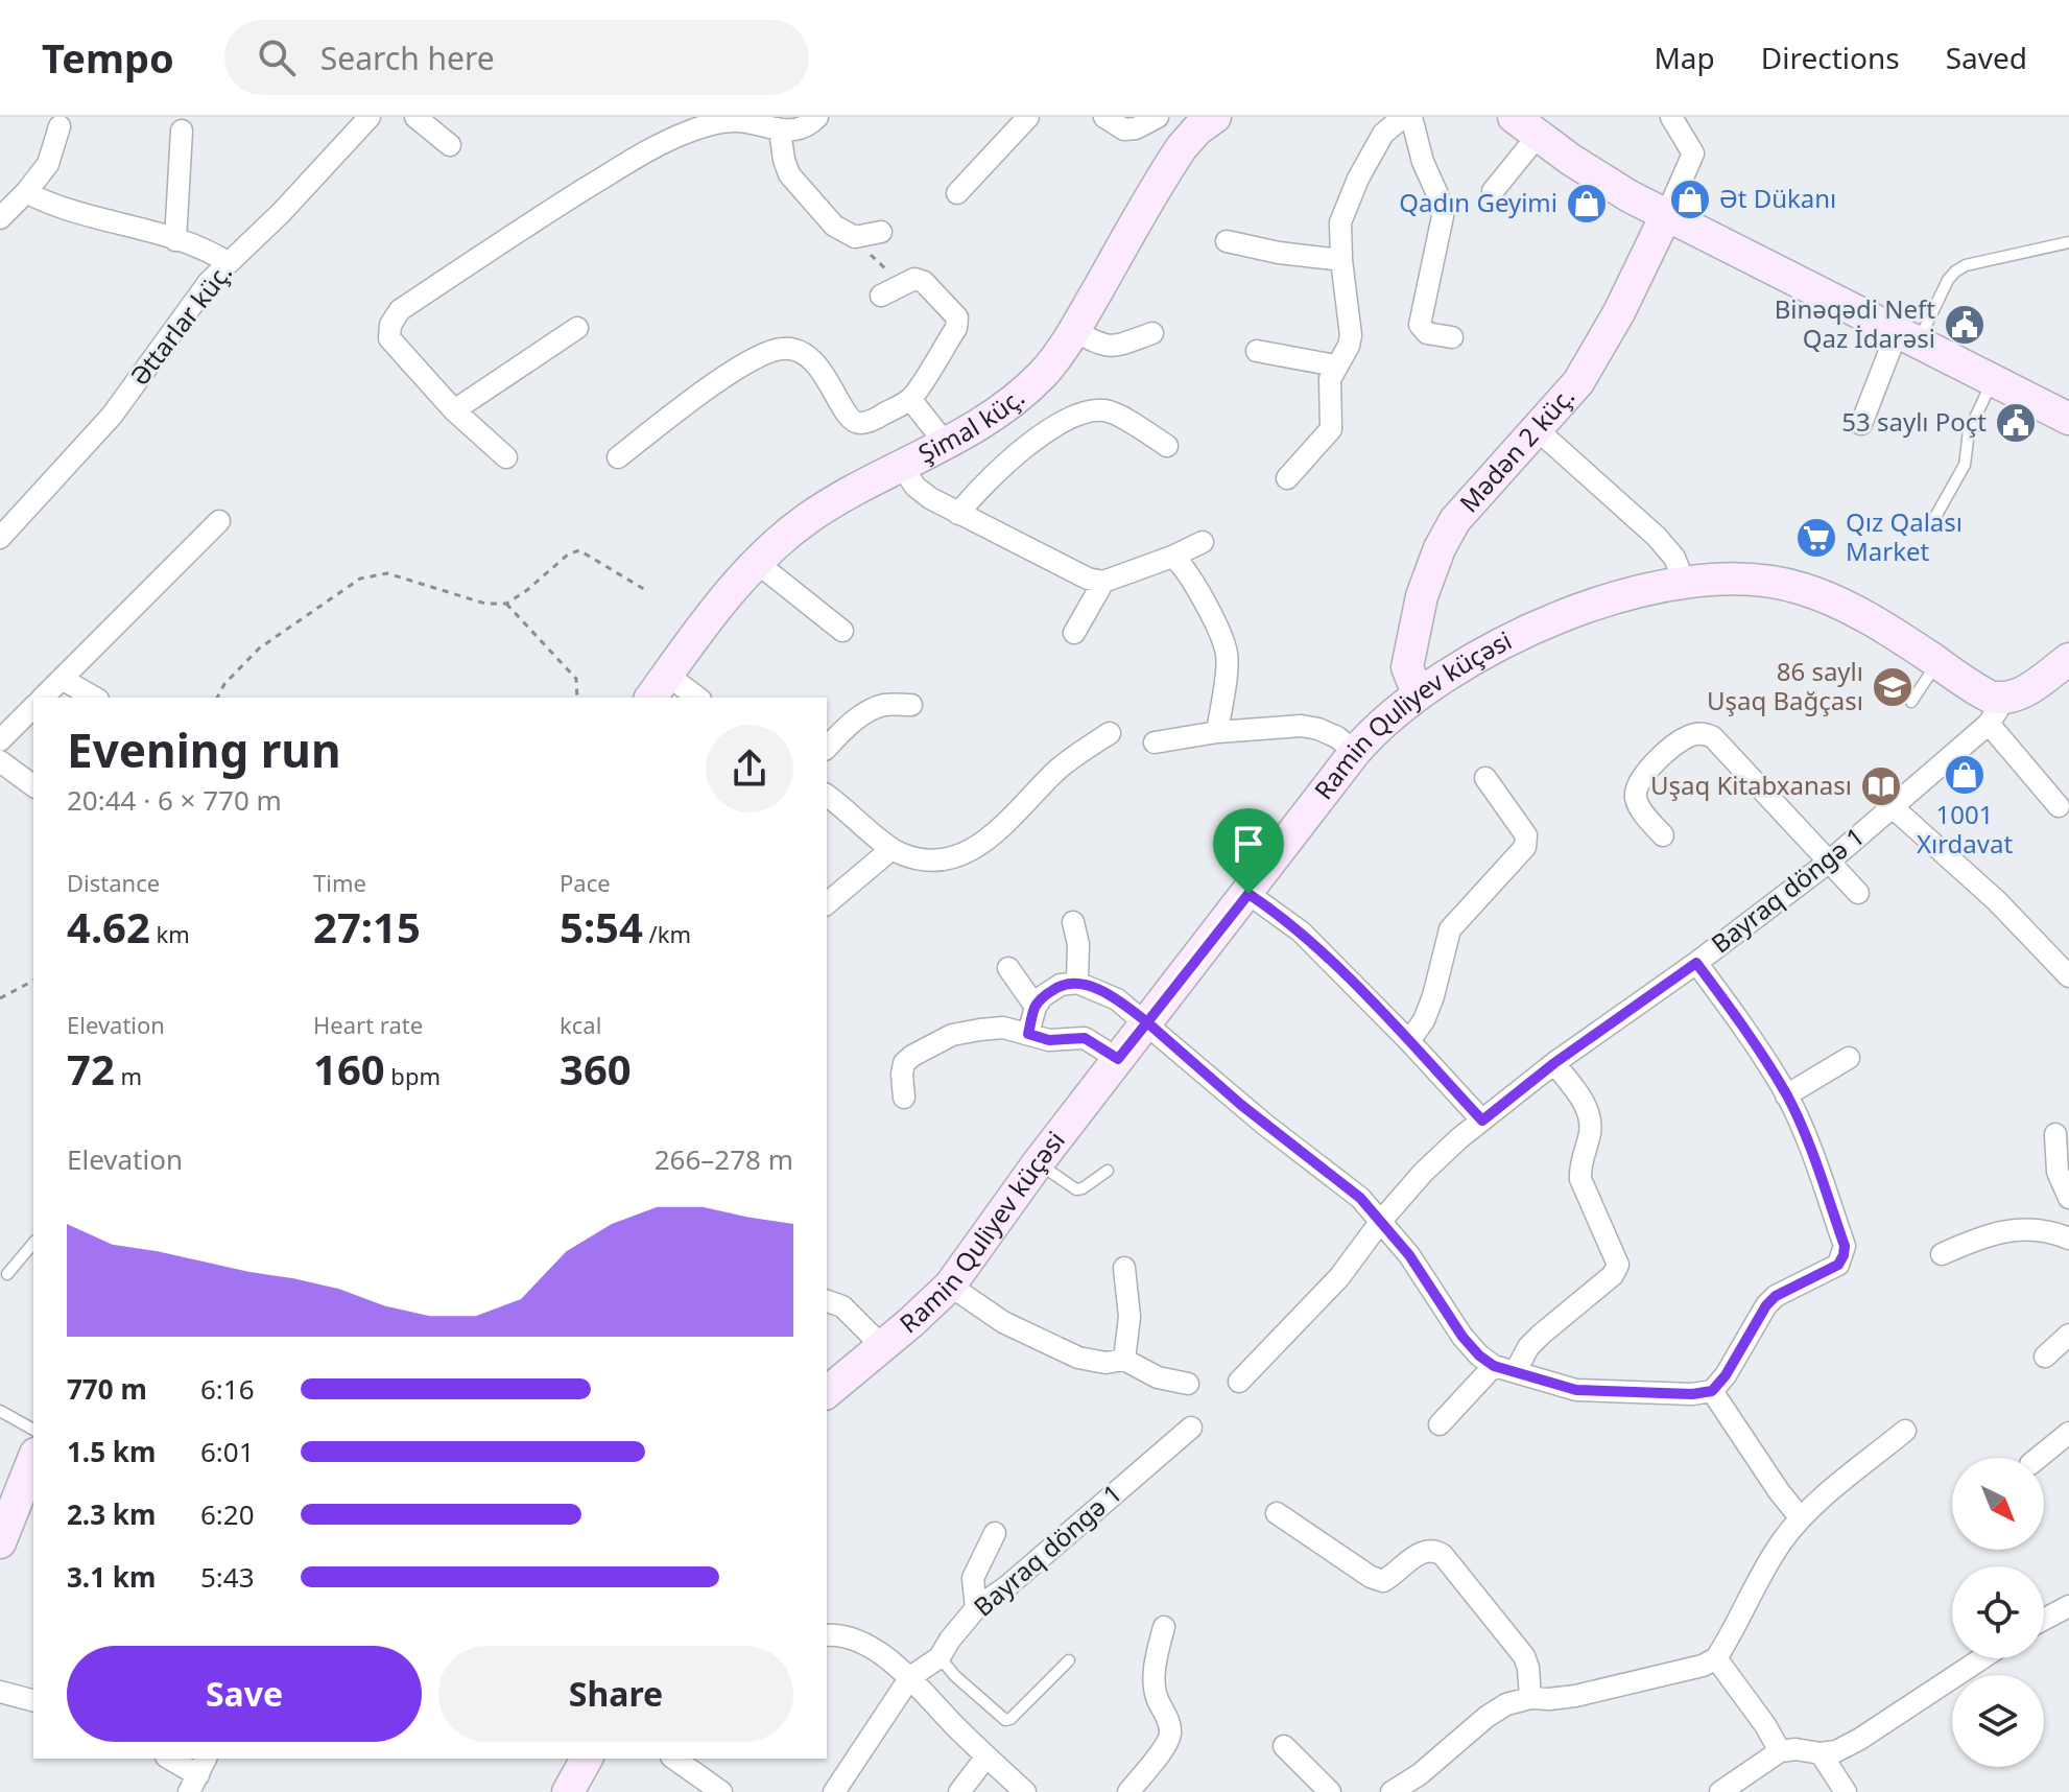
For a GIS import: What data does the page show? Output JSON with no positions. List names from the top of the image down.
{
  "streets": {
    "street": [
      "Əttarlar küç.",
      "Şimal küç.",
      "Mədən 2 küç.",
      "Ramin Quliyev küçəsi",
      "Bayraq döngə 1"
    ]
  },
  "crossings": [
    ["Mədən 2 küç.", "Ramin Quliyev küçəsi"],
    ["Ramin Quliyev küçəsi", "Bayraq döngə 1"]
  ],
  "places": {
    "shop": ["Ət Dükanı", "Qadın Geyimi", "1001 Xırdavat"],
    "public building": ["Binəqədi Neft Qaz İdarəsi", "53 saylı Poçt"],
    "supermarket": ["Qız Qalası Market"],
    "school or university": ["86 saylı Uşaq Bağçası"],
    "library": ["Uşaq Kitabxanası"]
  },
  "north": "bottom right",
  "page": {
    "header": "Tempo",
    "search": "Search here",
    "nav": ["Map", "Directions", "Saved"],
    "heading": ["Evening run", "20:44 · 6 × 770 m"],
    "stats": [
      ["Distance", "4.62 km"],
      ["Time", "27:15"],
      ["Pace", "5:54 /km"],
      ["Elevation", "72 m"],
      ["Heart rate", "160 bpm"],
      ["kcal", "360"]
    ],
    "chart": ["Elevation", "266–278 m"],
    "list": [
      {
        "name": "770 m",
        "note": "6:16"
      },
      {
        "name": "1.5 km",
        "note": "6:01"
      },
      {
        "name": "2.3 km",
        "note": "6:20"
      },
      {
        "name": "3.1 km",
        "note": "5:43"
      }
    ],
    "buttons": ["Save", "Share"]
  }
}
